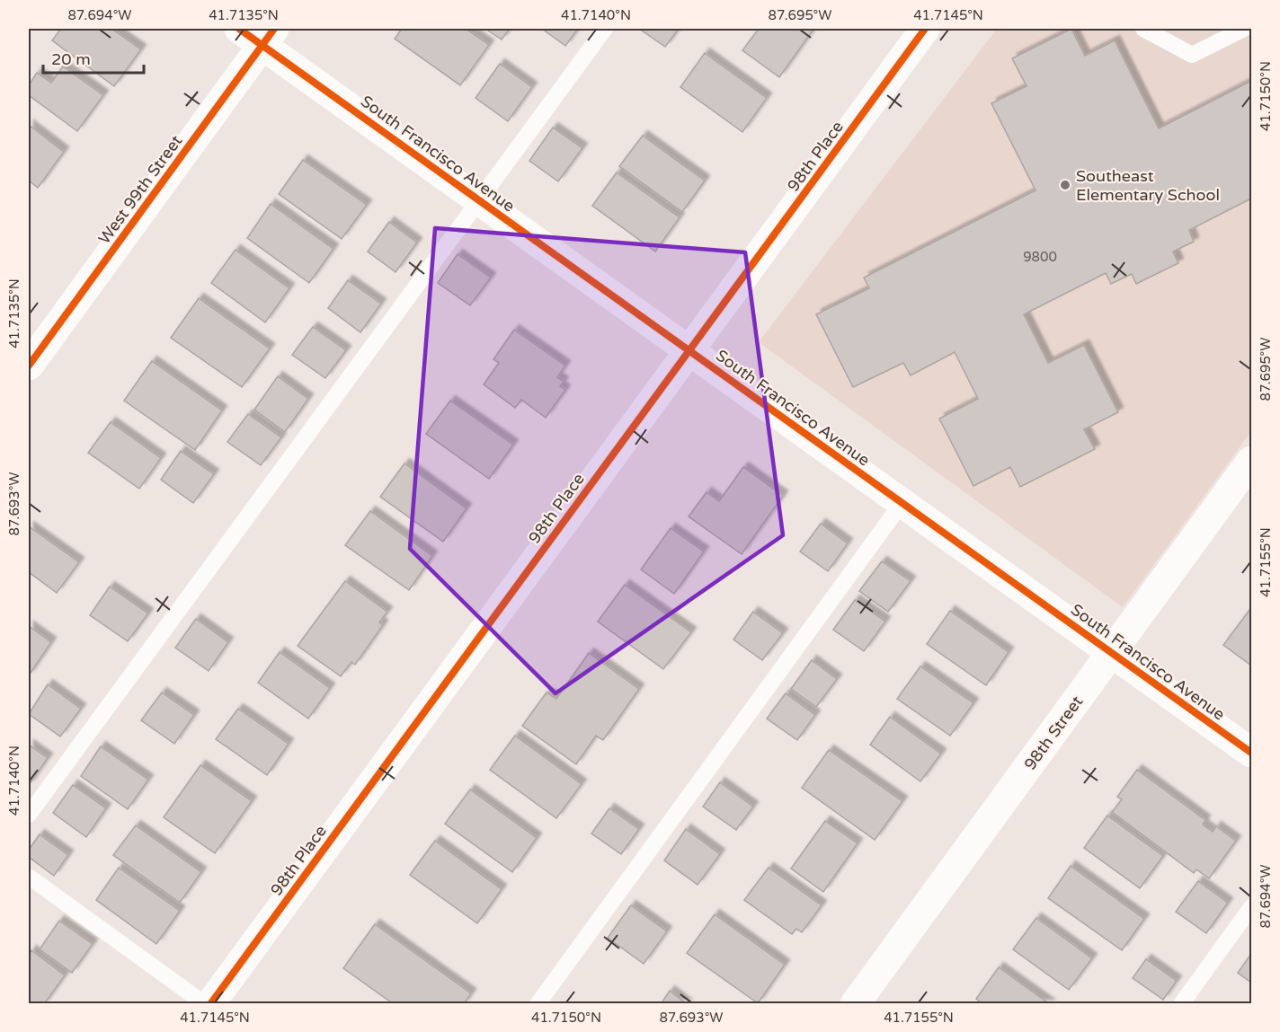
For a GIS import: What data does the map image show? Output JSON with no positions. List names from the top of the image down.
{
  "streets": {
    "street": [
      "South Francisco Avenue",
      "98th Place",
      "West 99th Street",
      "98th Street"
    ]
  },
  "crossings": [
    ["South Francisco Avenue", "98th Place"],
    ["South Francisco Avenue", "West 99th Street"],
    ["South Francisco Avenue", "98th Street"]
  ],
  "places": ["Southeast Elementary School"],
  "house_numbers": ["9800"],
  "scale_bar": "20 m",
  "coordinates": [
    "87.694°W",
    "41.7135°N",
    "41.7140°N",
    "87.695°W",
    "41.7145°N",
    "41.7150°N",
    "87.693°W",
    "41.7155°N"
  ]
}
